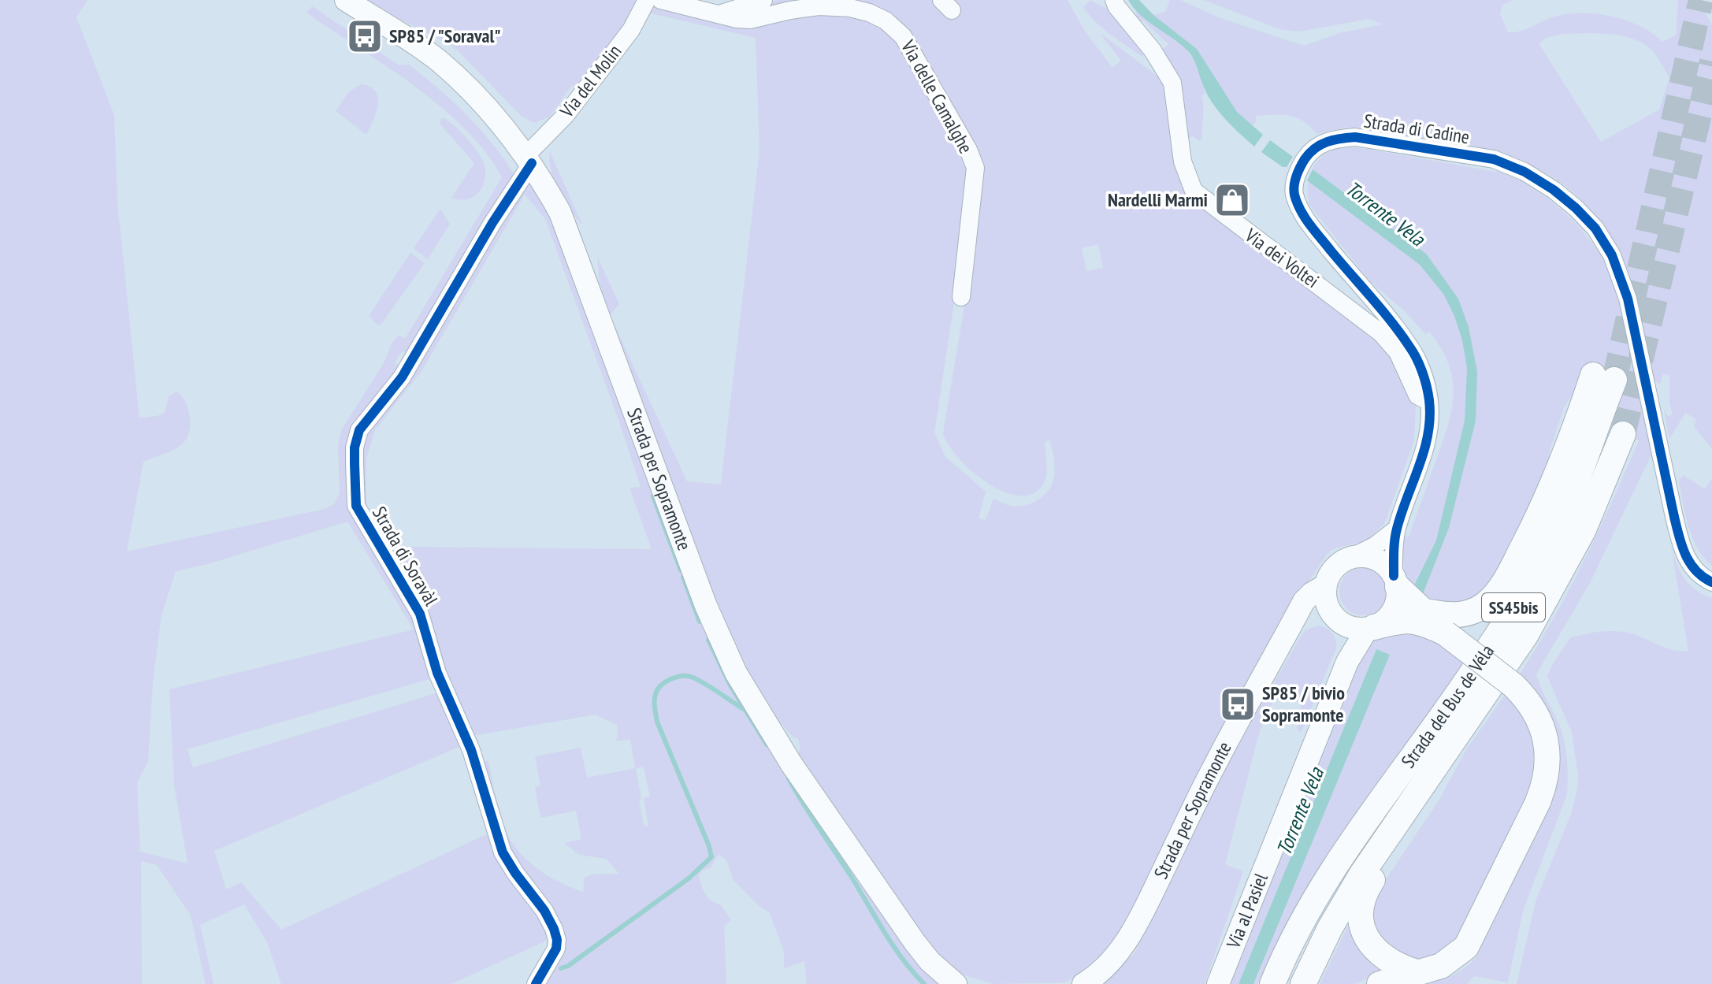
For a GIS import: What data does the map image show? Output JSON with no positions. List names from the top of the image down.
{
  "streets": {
    "highway": ["SS45bis", "Strada del Bus de Véla"],
    "main road": ["Strada per Sopramonte", "Via al Pasiel"],
    "street": [
      "Via del Molin",
      "Via delle Camalghe",
      "Strada di Cadine",
      "Via dei Voltei",
      "Strada di Soravàl"
    ]
  },
  "crossings": [
    ["Via del Molin", "Strada per Sopramonte"],
    ["Via del Molin", "Strada di Soravàl"],
    ["Strada di Cadine", "Via dei Voltei"],
    ["Strada di Cadine", "Strada per Sopramonte"],
    ["Strada di Cadine", "Via al Pasiel"],
    ["Strada per Sopramonte", "Strada di Soravàl"],
    ["Strada per Sopramonte", "Via al Pasiel"]
  ],
  "water": ["Torrente Vela"],
  "places": {
    "bus stop": ["SP85 / \"Soraval\"", "SP85 / bivio Sopramonte"],
    "shop": ["Nardelli Marmi"]
  }
}
